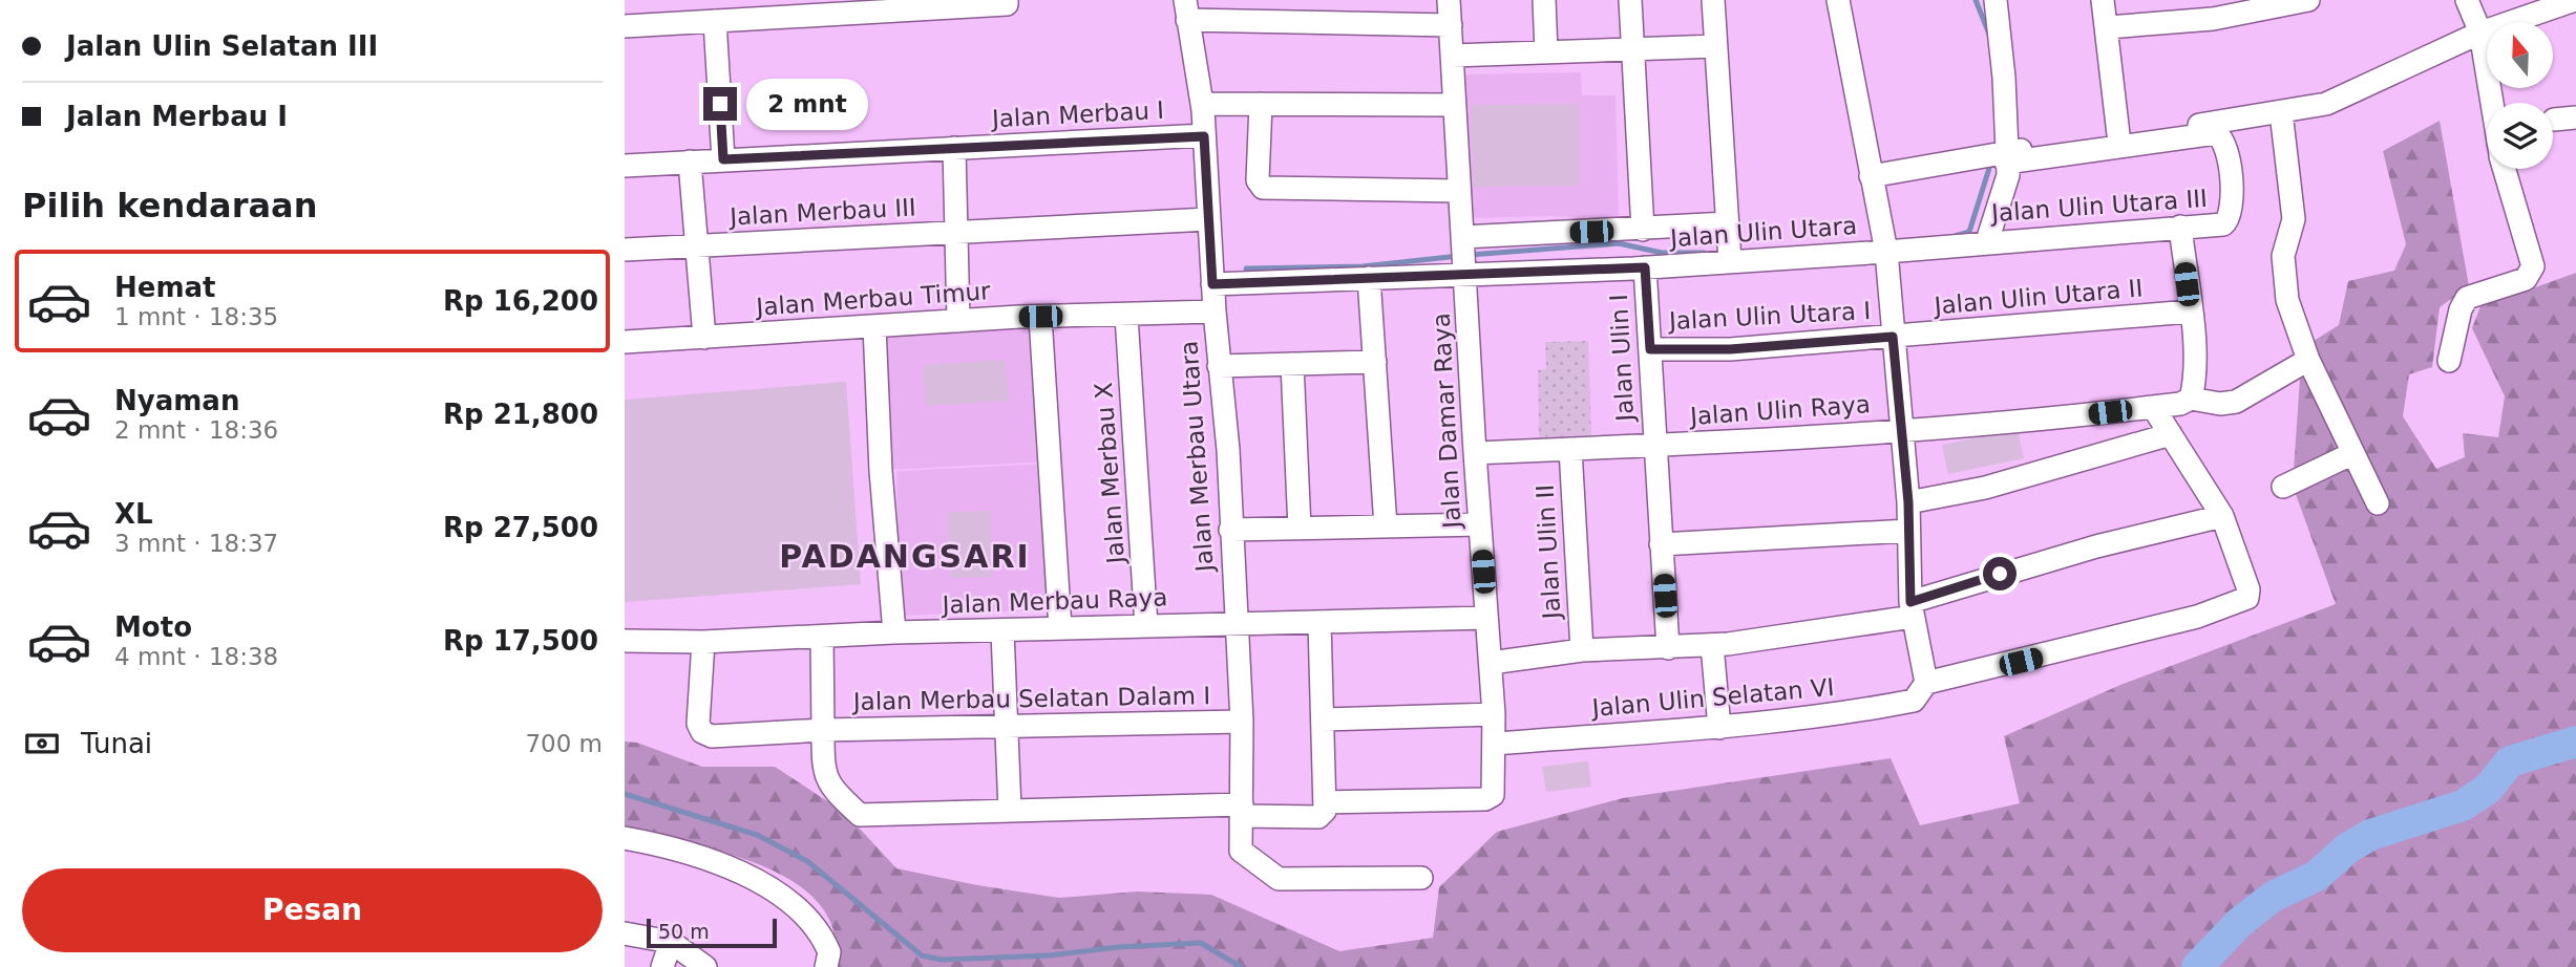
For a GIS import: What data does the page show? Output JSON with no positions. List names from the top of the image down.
{
  "streets": {
    "street": [
      "Jalan Merbau I",
      "Jalan Ulin Utara III",
      "Jalan Merbau III",
      "Jalan Ulin Utara",
      "Jalan Ulin Utara II",
      "Jalan Merbau Timur",
      "Jalan Ulin Utara I",
      "Jalan Ulin I",
      "Jalan Ulin Raya",
      "Jalan Damar Raya",
      "Jalan Merbau Utara",
      "Jalan Merbau X",
      "Jalan Ulin II",
      "Jalan Merbau Raya",
      "Jalan Ulin Selatan VI",
      "Jalan Merbau Selatan Dalam I"
    ]
  },
  "crossings": [
    ["Jalan Merbau I", "Jalan Merbau Utara"],
    ["Jalan Ulin Utara III", "Jalan Ulin Utara"],
    ["Jalan Merbau III", "Jalan Merbau Utara"],
    ["Jalan Ulin Utara", "Jalan Ulin Utara II"],
    ["Jalan Ulin Utara", "Jalan Ulin Utara I"],
    ["Jalan Ulin Utara", "Jalan Ulin I"],
    ["Jalan Ulin Utara", "Jalan Ulin Raya"],
    ["Jalan Ulin Utara", "Jalan Damar Raya"],
    ["Jalan Ulin Utara", "Jalan Ulin Selatan VI"],
    ["Jalan Ulin Utara II", "Jalan Ulin Utara I"],
    ["Jalan Merbau Timur", "Jalan Merbau Utara"],
    ["Jalan Merbau Timur", "Jalan Merbau X"],
    ["Jalan Ulin Utara I", "Jalan Ulin I"],
    ["Jalan Ulin I", "Jalan Ulin Raya"],
    ["Jalan Ulin Raya", "Jalan Damar Raya"],
    ["Jalan Ulin Raya", "Jalan Ulin II"],
    ["Jalan Damar Raya", "Jalan Merbau Raya"],
    ["Jalan Damar Raya", "Jalan Ulin Selatan VI"],
    ["Jalan Merbau Utara", "Jalan Merbau Raya"],
    ["Jalan Merbau Utara", "Jalan Merbau Selatan Dalam I"],
    ["Jalan Merbau X", "Jalan Merbau Raya"],
    ["Jalan Merbau Raya", "Jalan Merbau Selatan Dalam I"]
  ],
  "districts": ["PADANGSARI"],
  "scale_bar": "50 m",
  "north": "top",
  "page": {
    "banner": ["Jalan Ulin Selatan III", "Jalan Merbau I"],
    "bubble": "2 mnt",
    "heading": "Pilih kendaraan",
    "list": [
      {
        "name": "Hemat",
        "note": "1 mnt · 18:35",
        "value": "Rp 16,200"
      },
      {
        "name": "Nyaman",
        "note": "2 mnt · 18:36",
        "value": "Rp 21,800"
      },
      {
        "name": "XL",
        "note": "3 mnt · 18:37",
        "value": "Rp 27,500"
      },
      {
        "name": "Moto",
        "note": "4 mnt · 18:38",
        "value": "Rp 17,500"
      }
    ],
    "pay": ["Tunai", "700 m"],
    "buttons": "Pesan",
    "scale": "50 m"
  }
}
